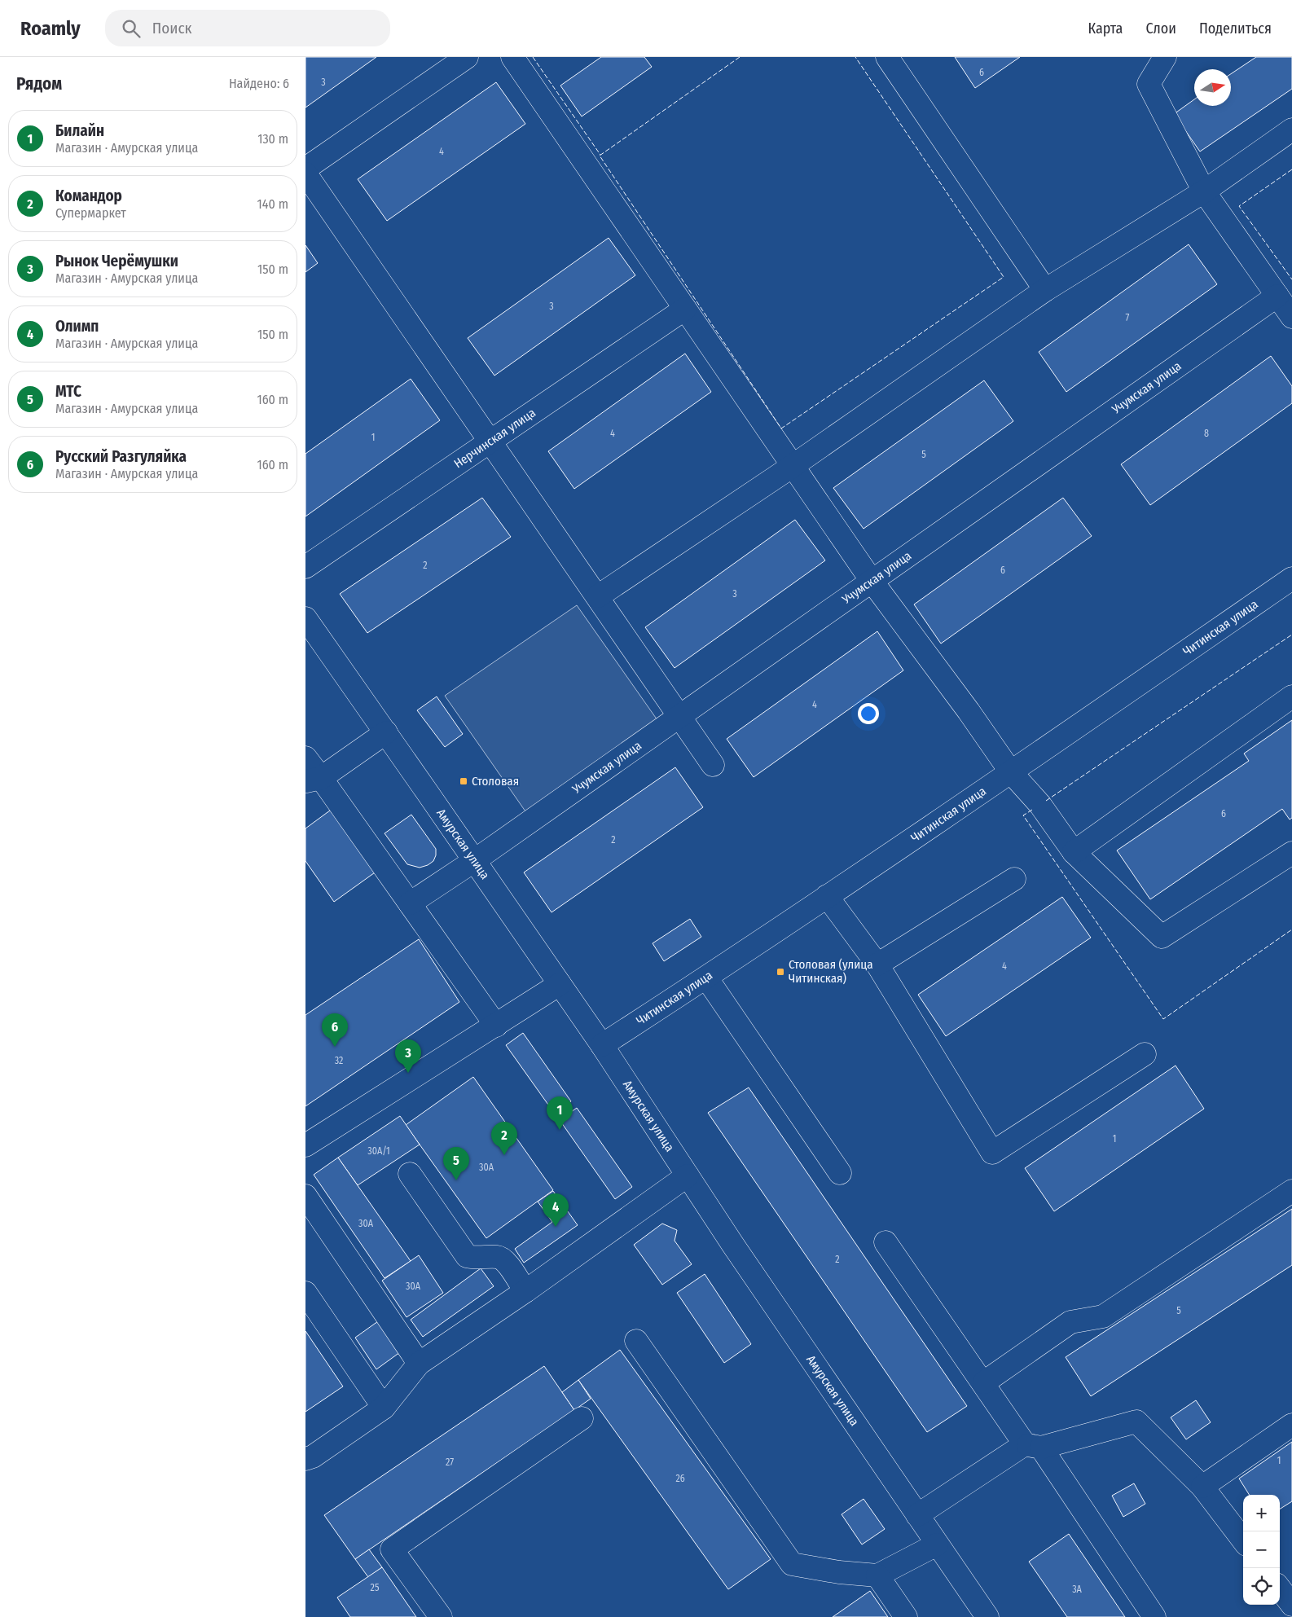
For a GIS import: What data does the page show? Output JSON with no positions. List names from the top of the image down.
{
  "streets": {
    "street": [
      "Учумская улица",
      "Нерчинская улица",
      "Читинская улица",
      "Амурская улица"
    ]
  },
  "crossings": [
    ["Учумская улица", "Амурская улица"],
    ["Читинская улица", "Амурская улица"]
  ],
  "places": {
    "transit": ["Столовая", "Столовая (улица Читинская)"]
  },
  "house_numbers": [
    "6",
    "3",
    "4",
    "3",
    "7",
    "4",
    "8",
    "1",
    "5",
    "2",
    "6",
    "3",
    "4",
    "6",
    "2",
    "4",
    "32",
    "1",
    "30А/1",
    "30А",
    "30А",
    "2",
    "30А",
    "5",
    "1",
    "27",
    "26",
    "25",
    "3А"
  ],
  "north": "right",
  "page": {
    "header": "Roamly",
    "search": "Поиск",
    "nav": ["Карта", "Слои", "Поделиться"],
    "heading": ["Рядом", "Найдено: 6"],
    "list": [
      {
        "mark": "1",
        "name": "Билайн",
        "note": "Магазин · Амурская улица",
        "value": "130 m"
      },
      {
        "mark": "2",
        "name": "Командор",
        "note": "Супермаркет",
        "value": "140 m"
      },
      {
        "mark": "3",
        "name": "Рынок Черёмушки",
        "note": "Магазин · Амурская улица",
        "value": "150 m"
      },
      {
        "mark": "4",
        "name": "Олимп",
        "note": "Магазин · Амурская улица",
        "value": "150 m"
      },
      {
        "mark": "5",
        "name": "МТС",
        "note": "Магазин · Амурская улица",
        "value": "160 m"
      },
      {
        "mark": "6",
        "name": "Русский Разгуляйка",
        "note": "Магазин · Амурская улица",
        "value": "160 m"
      }
    ],
    "pins": [
      "6",
      "3",
      "1",
      "2",
      "5",
      "4"
    ],
    "map_buttons": ["+", "−"]
  }
}
